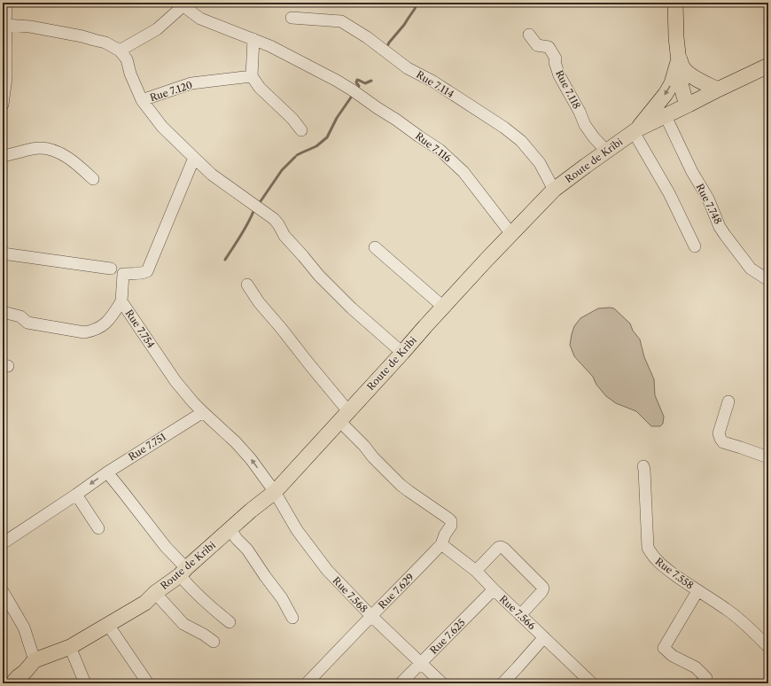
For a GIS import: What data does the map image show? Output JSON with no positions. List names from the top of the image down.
{
  "streets": {
    "main road": ["Route de Kribi"],
    "street": [
      "Rue 7.114",
      "Rue 7.118",
      "Rue 7.120",
      "Rue 7.116",
      "Rue 7.748",
      "Rue 7.754",
      "Rue 7.751",
      "Rue 7.558",
      "Rue 7.629",
      "Rue 7.568",
      "Rue 7.566",
      "Rue 7.625"
    ]
  },
  "crossings": [
    ["Rue 7.114", "Route de Kribi"],
    ["Rue 7.118", "Route de Kribi"],
    ["Rue 7.120", "Rue 7.116"],
    ["Rue 7.116", "Route de Kribi"],
    ["Route de Kribi", "Rue 7.748"],
    ["Route de Kribi", "Rue 7.629"],
    ["Route de Kribi", "Rue 7.568"],
    ["Rue 7.754", "Rue 7.751"],
    ["Rue 7.629", "Rue 7.568"],
    ["Rue 7.629", "Rue 7.566"],
    ["Rue 7.568", "Rue 7.625"],
    ["Rue 7.566", "Rue 7.625"]
  ]
}
